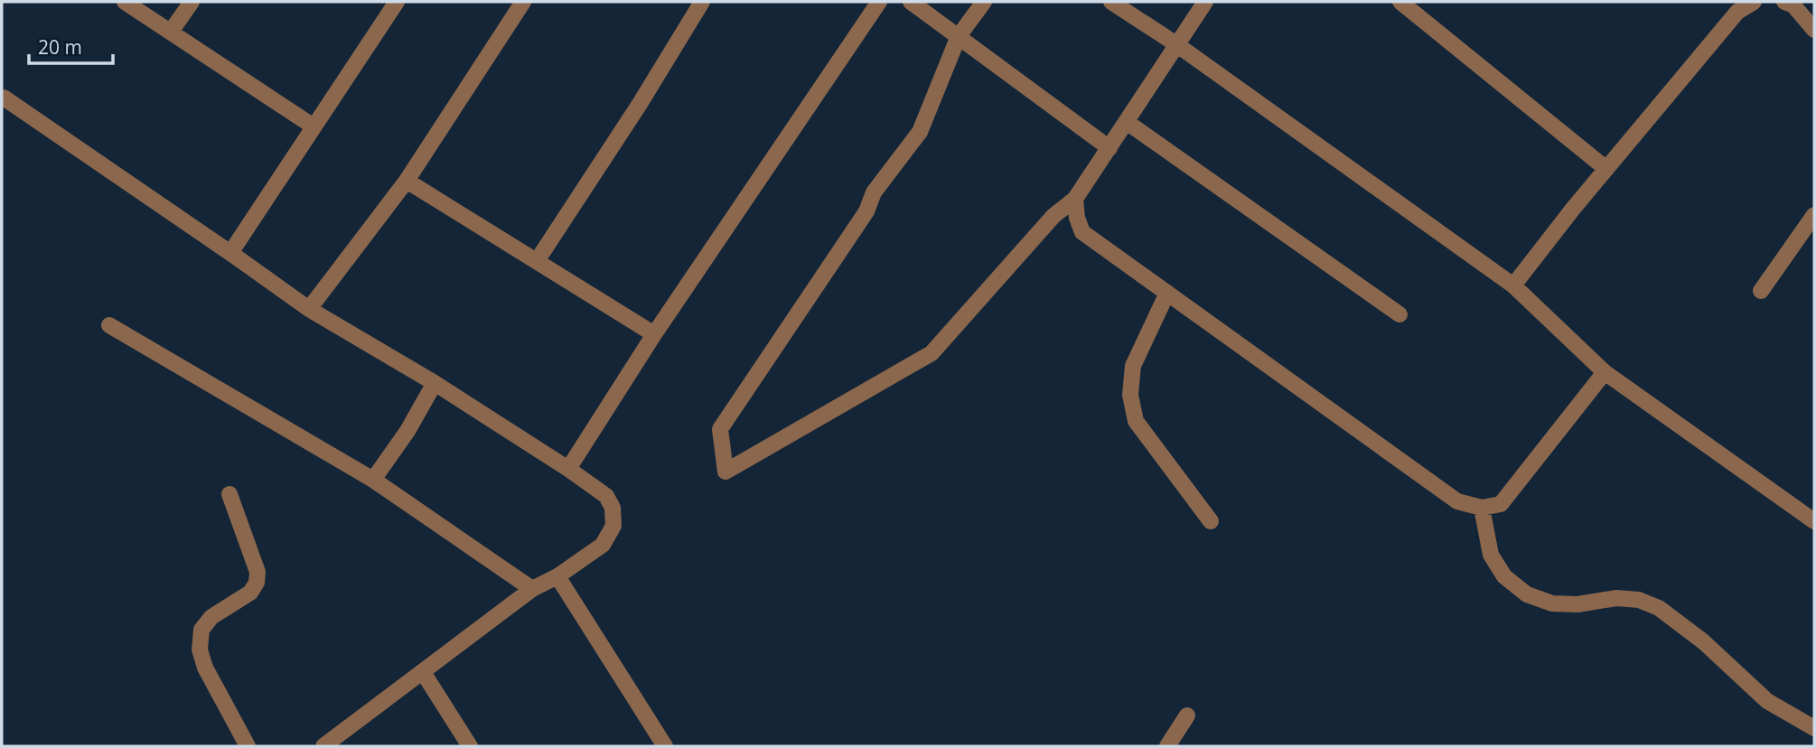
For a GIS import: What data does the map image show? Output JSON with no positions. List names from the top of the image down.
{
  "scale_bar": "20 m"
}
